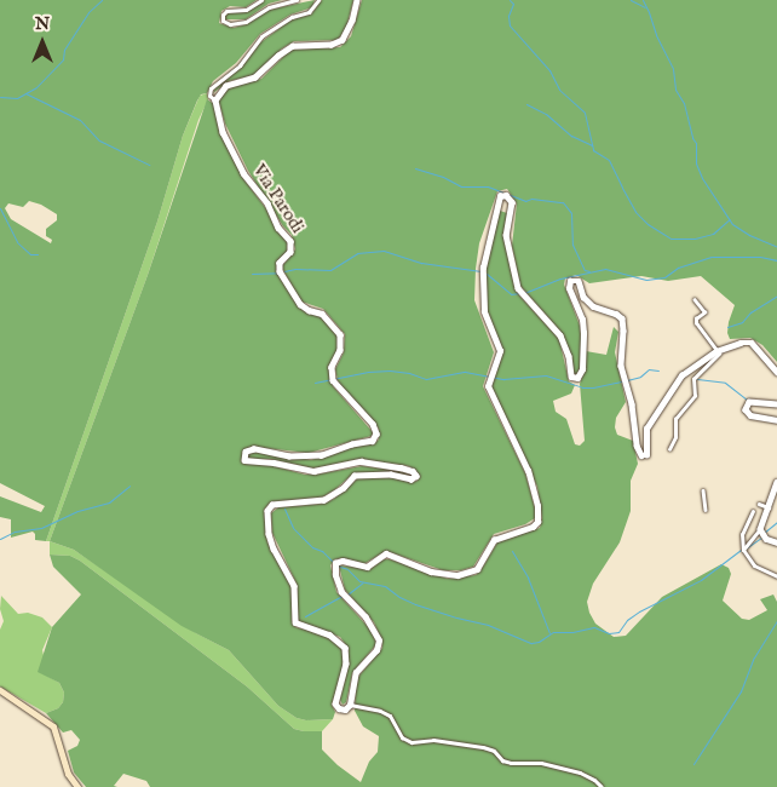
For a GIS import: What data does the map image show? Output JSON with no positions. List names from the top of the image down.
{
  "streets": {
    "street": ["Via Parodi"]
  },
  "north": "top"
}
